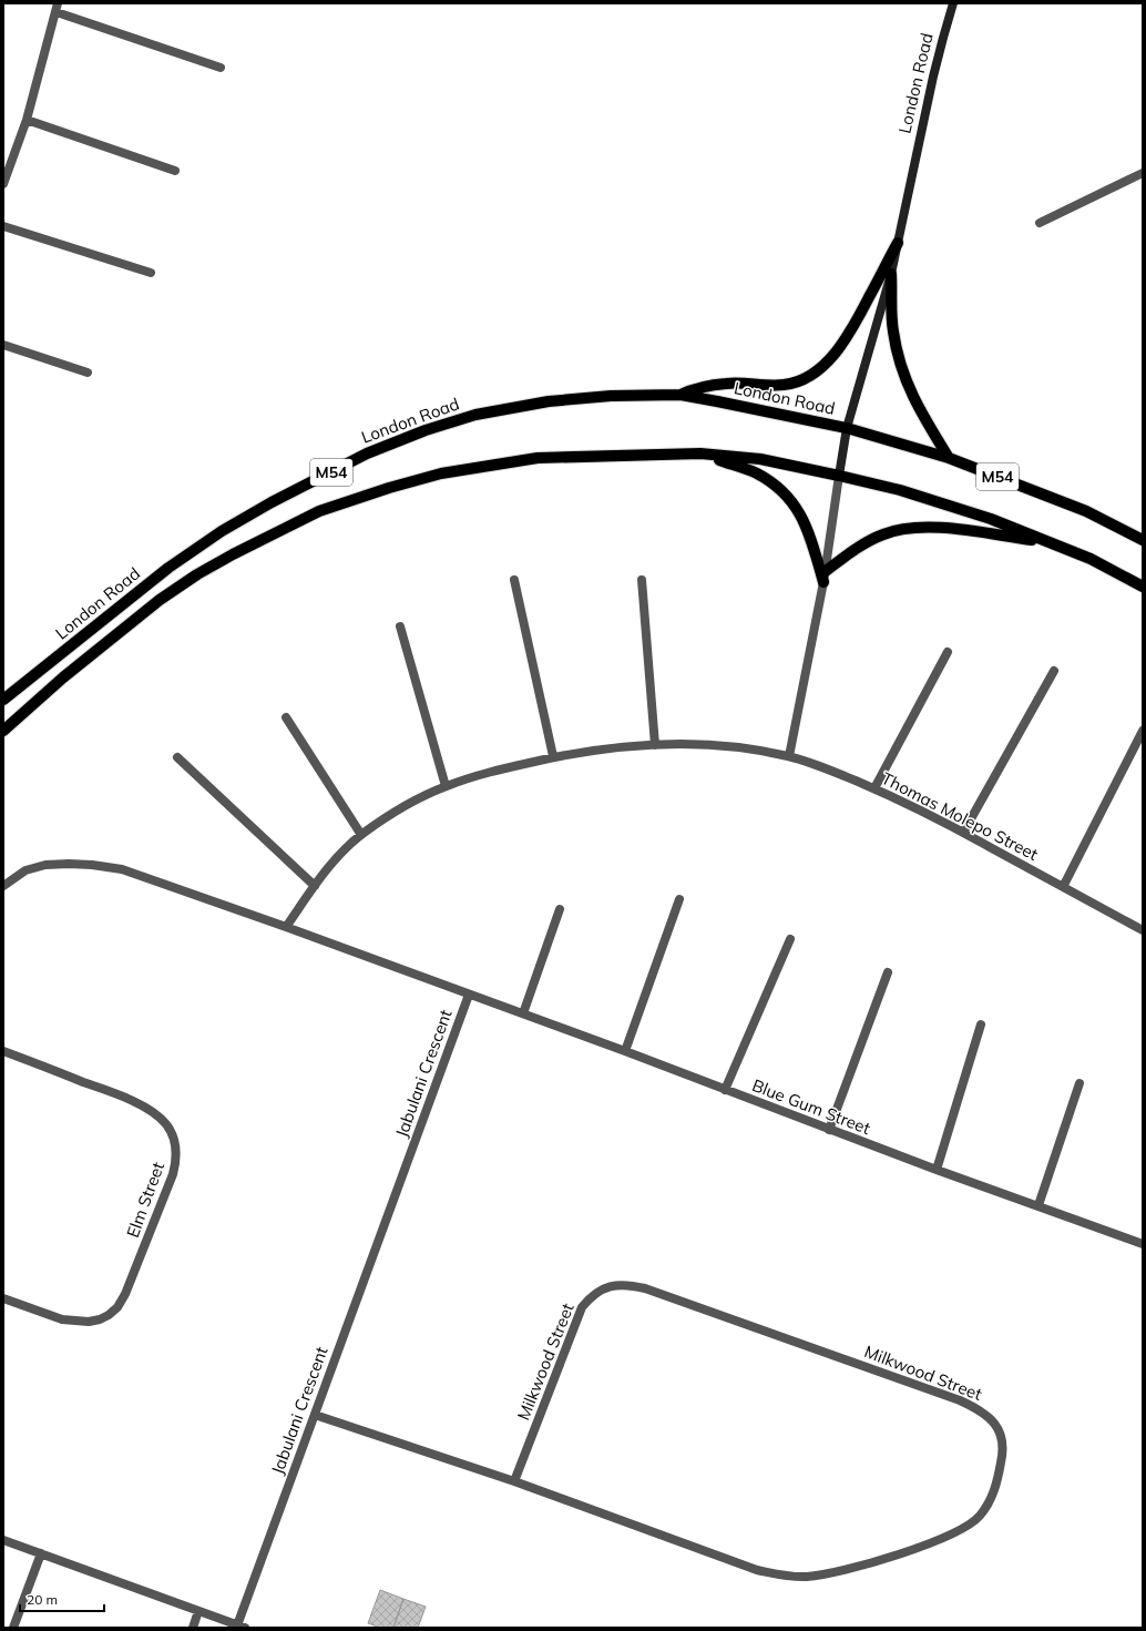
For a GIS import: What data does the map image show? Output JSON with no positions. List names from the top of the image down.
{
  "streets": {
    "main road": ["London Road", "M54"],
    "street": [
      "Thomas Molepo Street",
      "Jabulani Crescent",
      "Blue Gum Street",
      "Elm Street",
      "Milkwood Street"
    ]
  },
  "crossings": [
    ["London Road", "M54"],
    ["Thomas Molepo Street", "Jabulani Crescent"],
    ["Jabulani Crescent", "Blue Gum Street"],
    ["Jabulani Crescent", "Milkwood Street"]
  ],
  "scale_bar": "20 m"
}
